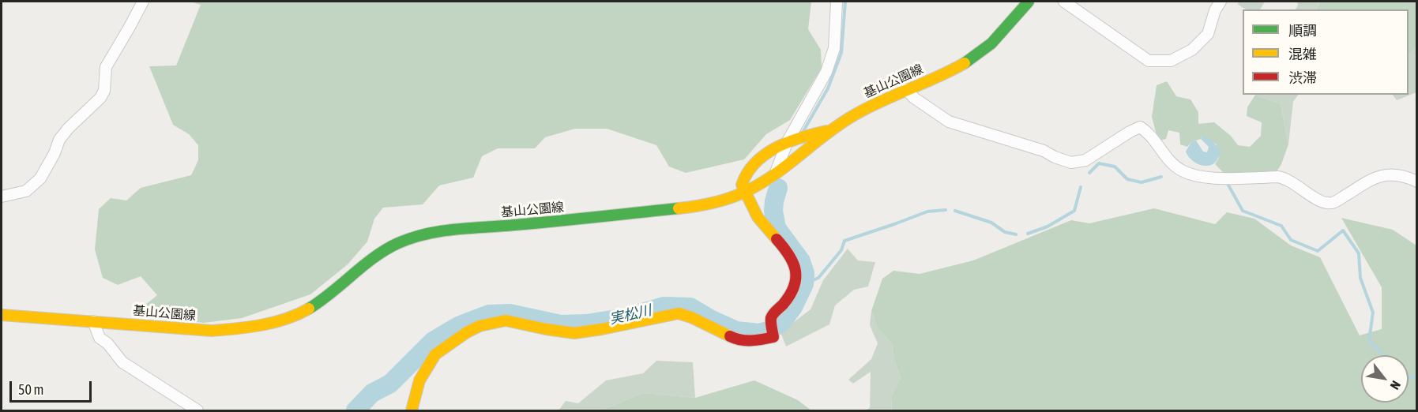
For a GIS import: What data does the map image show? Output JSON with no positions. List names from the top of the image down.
{
  "streets": {
    "main road": ["基山公園線"]
  },
  "water": ["実松川"],
  "legend": ["順調", "混雑", "渋滞"],
  "scale_bar": "50 m",
  "north": "bottom right"
}
